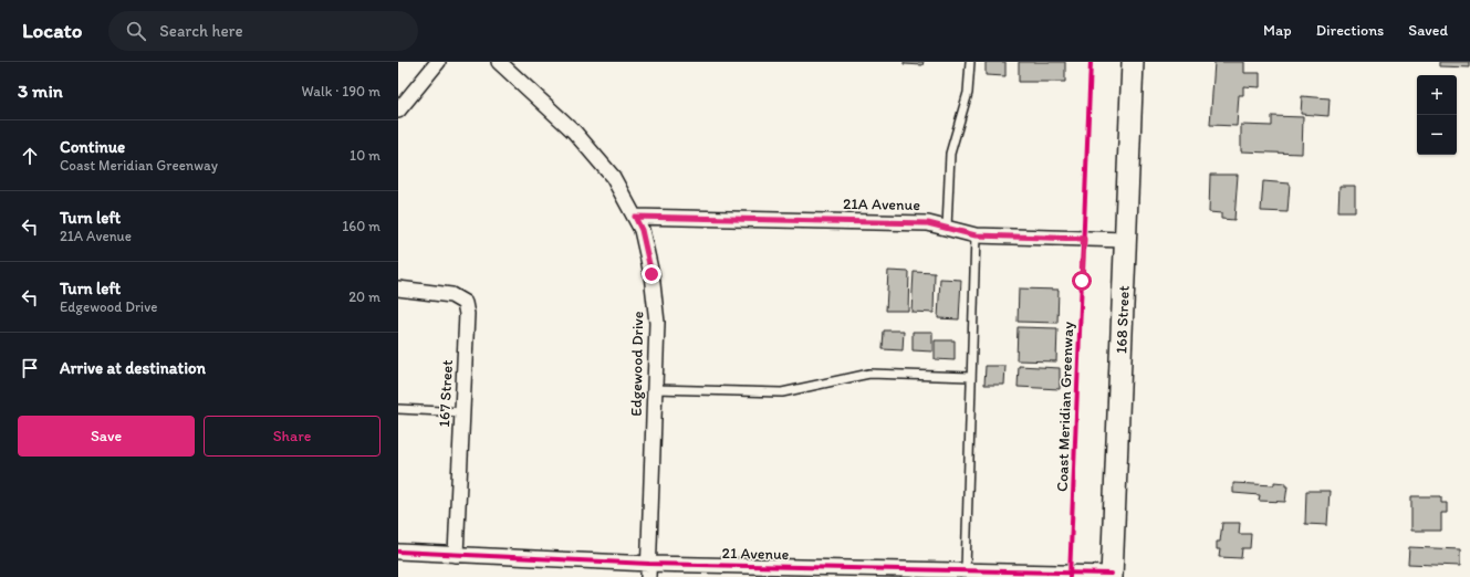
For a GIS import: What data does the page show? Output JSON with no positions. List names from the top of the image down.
{
  "streets": {
    "main road": ["168 Street"],
    "street": [
      "21A Avenue",
      "Edgewood Drive",
      "167 Street",
      "21 Avenue"
    ],
    "cycle path": ["Coast Meridian Greenway"]
  },
  "crossings": [
    ["21A Avenue", "168 Street"],
    ["21A Avenue", "Edgewood Drive"],
    ["168 Street", "21 Avenue"],
    ["Edgewood Drive", "21 Avenue"],
    ["167 Street", "21 Avenue"]
  ],
  "page": {
    "header": "Locato",
    "search": "Search here",
    "nav": ["Map", "Directions", "Saved"],
    "heading": ["3 min", "Walk · 190 m"],
    "map_buttons": ["+", "−"],
    "list": [
      ["Continue", "Coast Meridian Greenway", "10 m"],
      ["Turn left", "21A Avenue", "160 m"],
      ["Turn left", "Edgewood Drive", "20 m"],
      "Arrive at destination"
    ],
    "buttons": ["Save", "Share"]
  }
}
